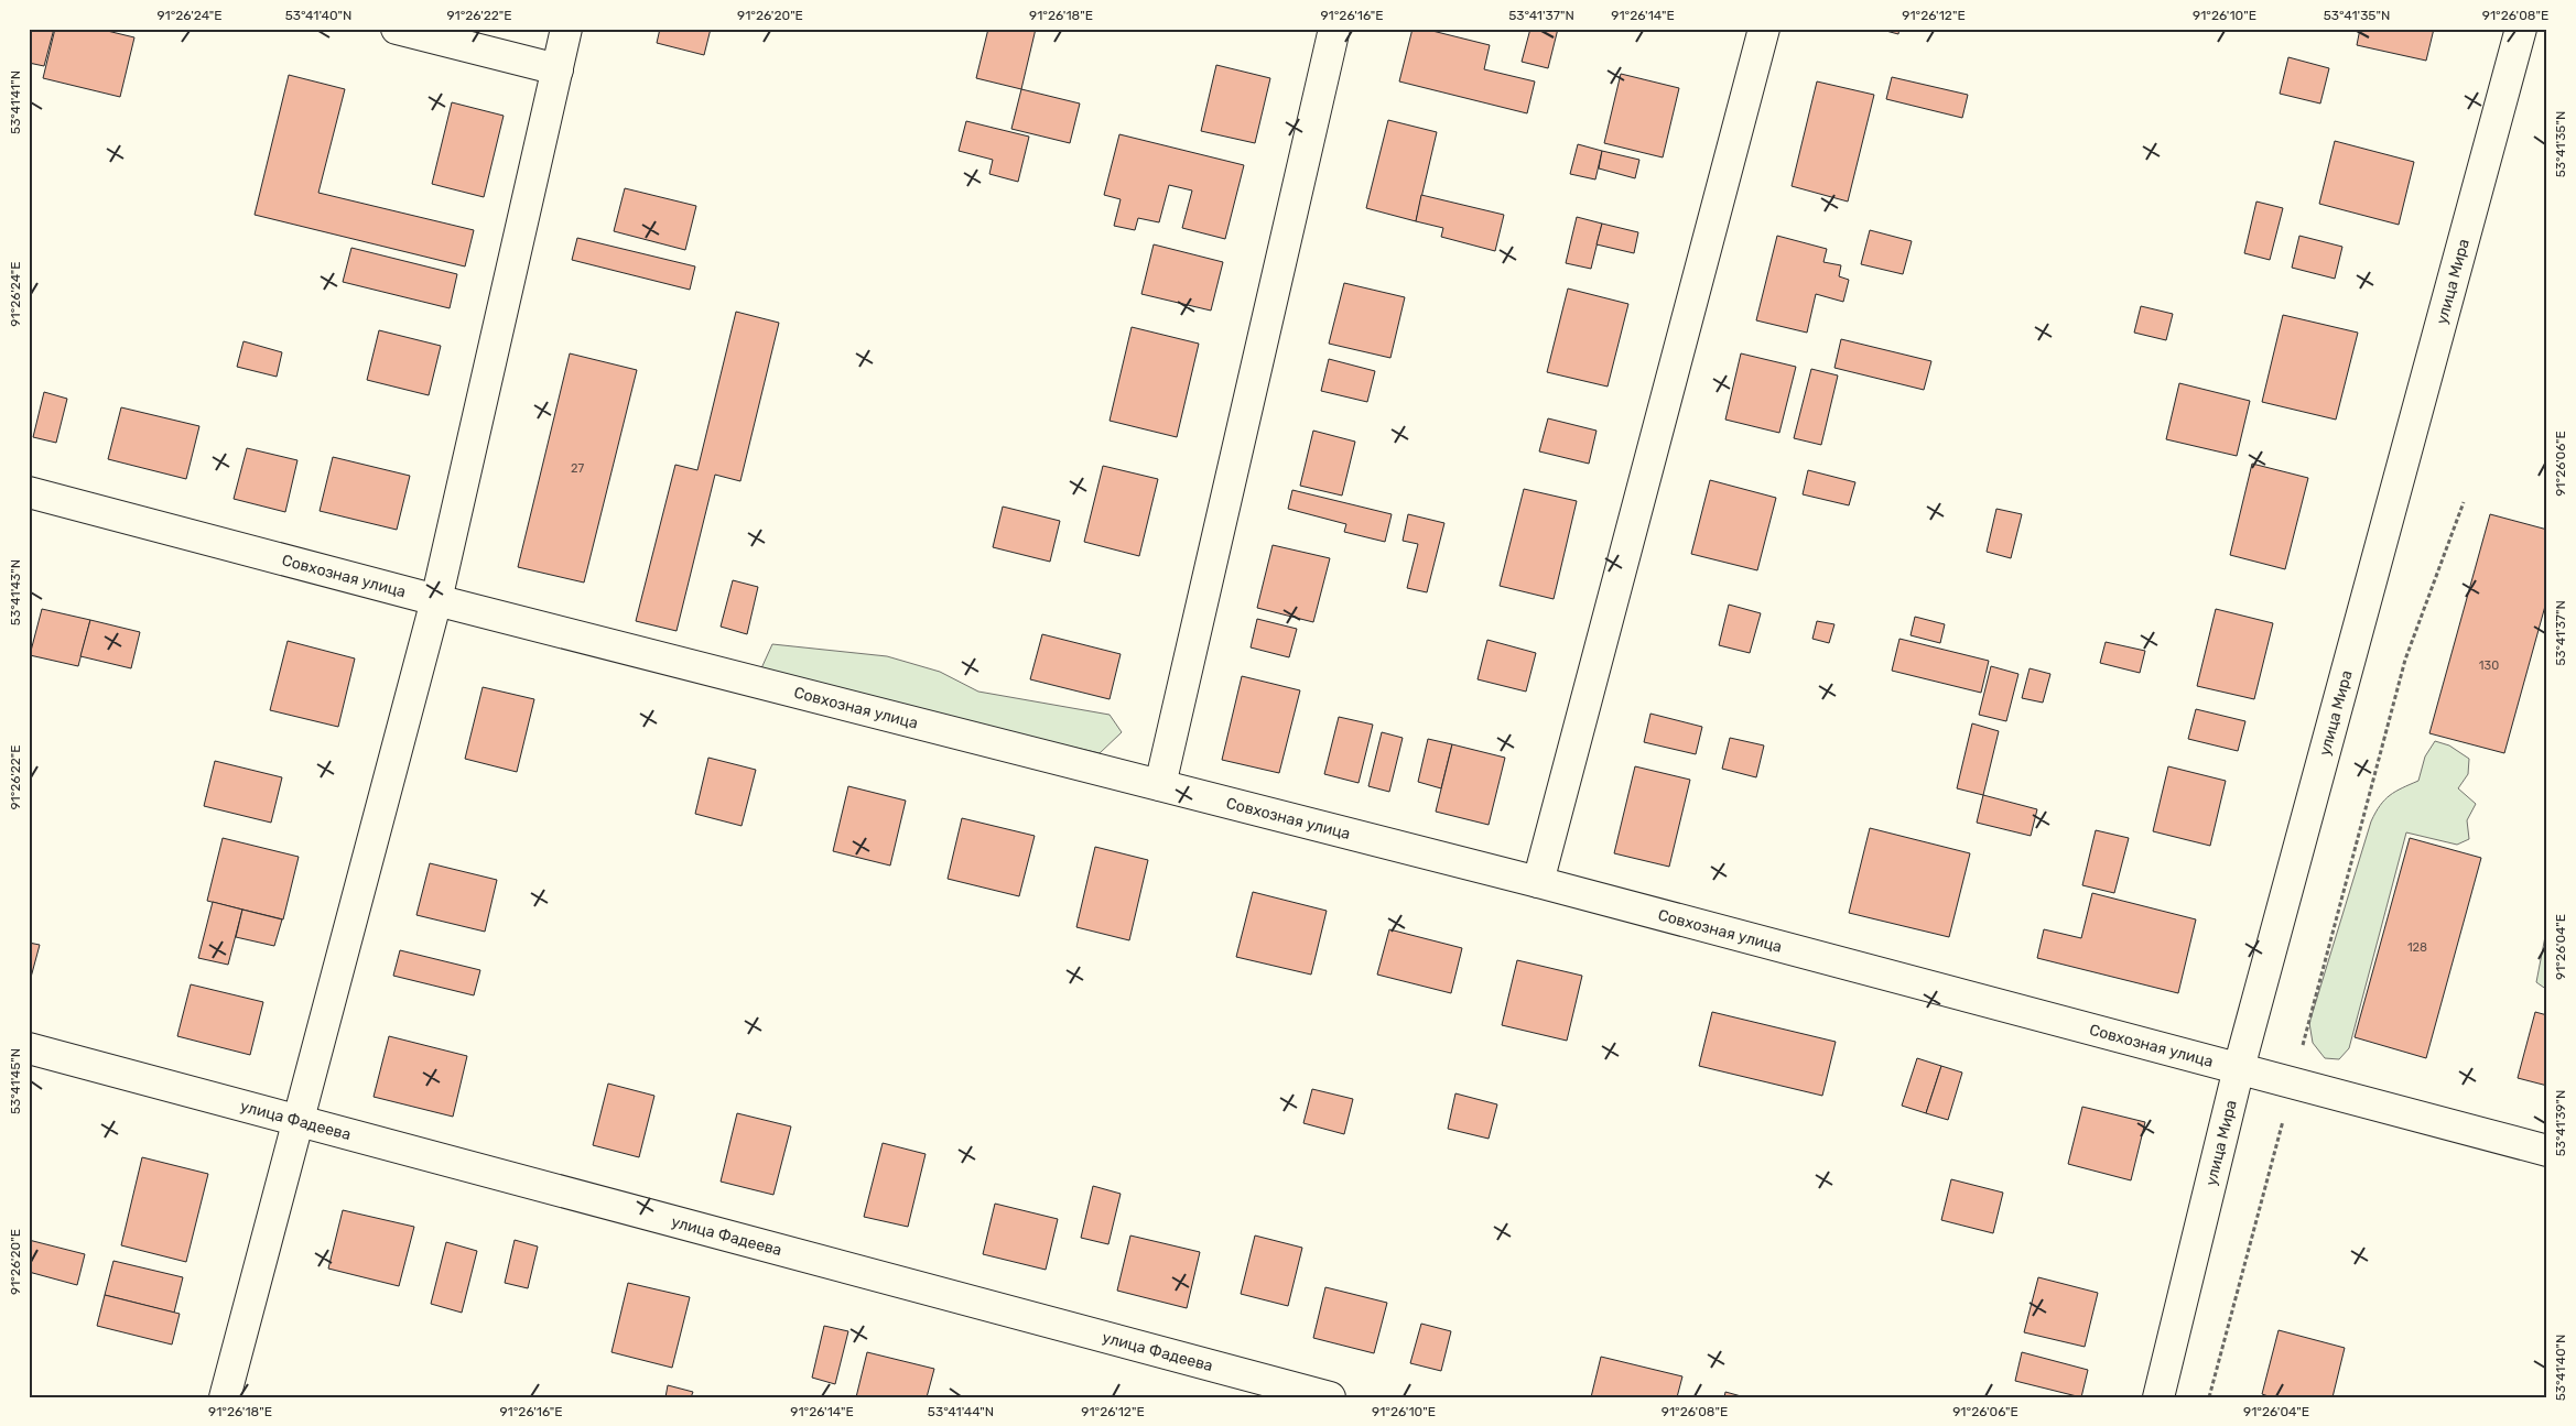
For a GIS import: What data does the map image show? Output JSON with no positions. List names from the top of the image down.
{
  "streets": {
    "street": ["улица Мира", "Совхозная улица", "улица Фадеева"]
  },
  "crossings": [
    ["улица Мира", "Совхозная улица"]
  ],
  "house_numbers": ["27", "130", "128"],
  "coordinates": [
    "91°26'24\"E",
    "53°41'40\"N",
    "91°26'22\"E",
    "91°26'20\"E",
    "91°26'18\"E",
    "91°26'16\"E",
    "53°41'37\"N",
    "91°26'14\"E",
    "91°26'12\"E",
    "91°26'10\"E",
    "53°41'35\"N",
    "91°26'08\"E",
    "53°41'41\"N",
    "91°26'06\"E",
    "53°41'43\"N",
    "91°26'04\"E",
    "53°41'45\"N",
    "53°41'39\"N",
    "53°41'44\"N"
  ]
}
